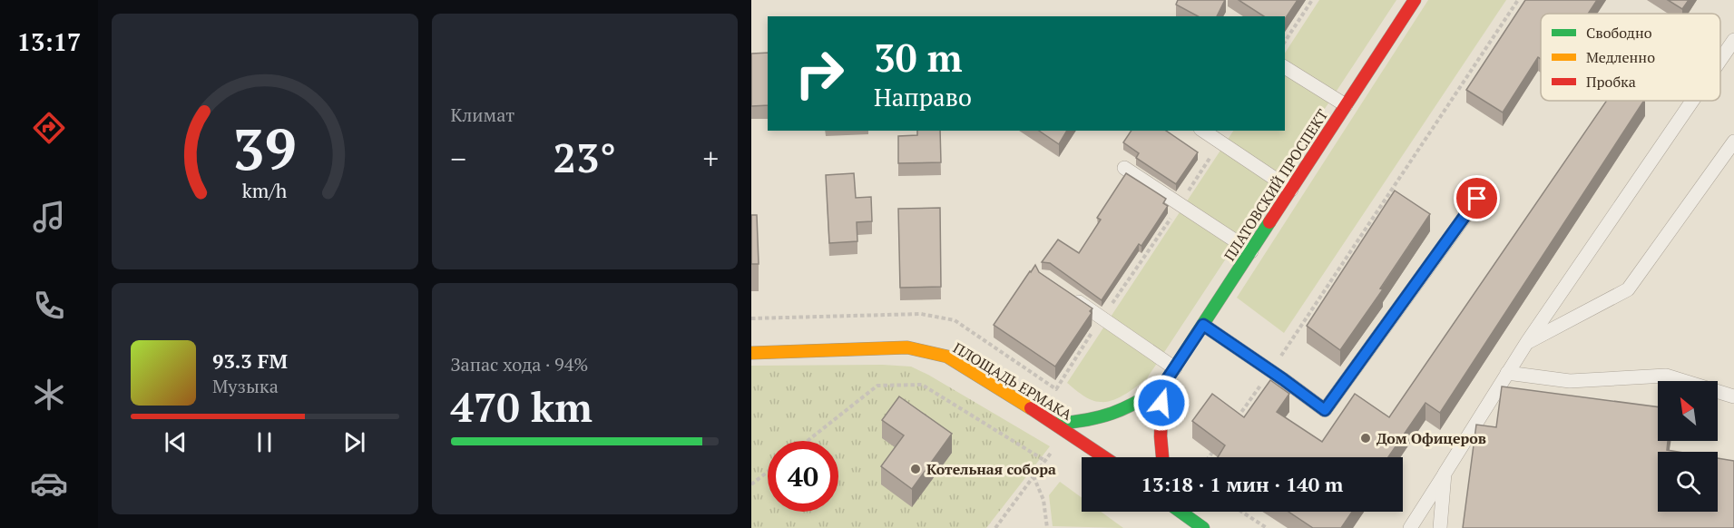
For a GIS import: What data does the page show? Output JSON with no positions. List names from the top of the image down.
{
  "streets": {
    "street": ["ПЛАТОВСКИЙ ПРОСПЕКТ", "ПЛОЩАДЬ ЕРМАКА"]
  },
  "crossings": [
    ["ПЛАТОВСКИЙ ПРОСПЕКТ", "ПЛОЩАДЬ ЕРМАКА"]
  ],
  "places": ["Дом Офицеров", "Котельная собора"],
  "legend": ["Свободно", "Медленно", "Пробка"],
  "north": "top left",
  "page": {
    "tabs": "13:17",
    "tile": [
      "Климат",
      ["Запас хода · 94%", "470 km"]
    ],
    "turn": ["30 m", "Направо"],
    "heat": ["−", "23°", "+"],
    "song": ["93.3 FM", "Музыка"],
    "limit": "40",
    "trip": "13:18 · 1 мин · 140 m",
    "gauge": ["39", "km/h"]
  }
}
